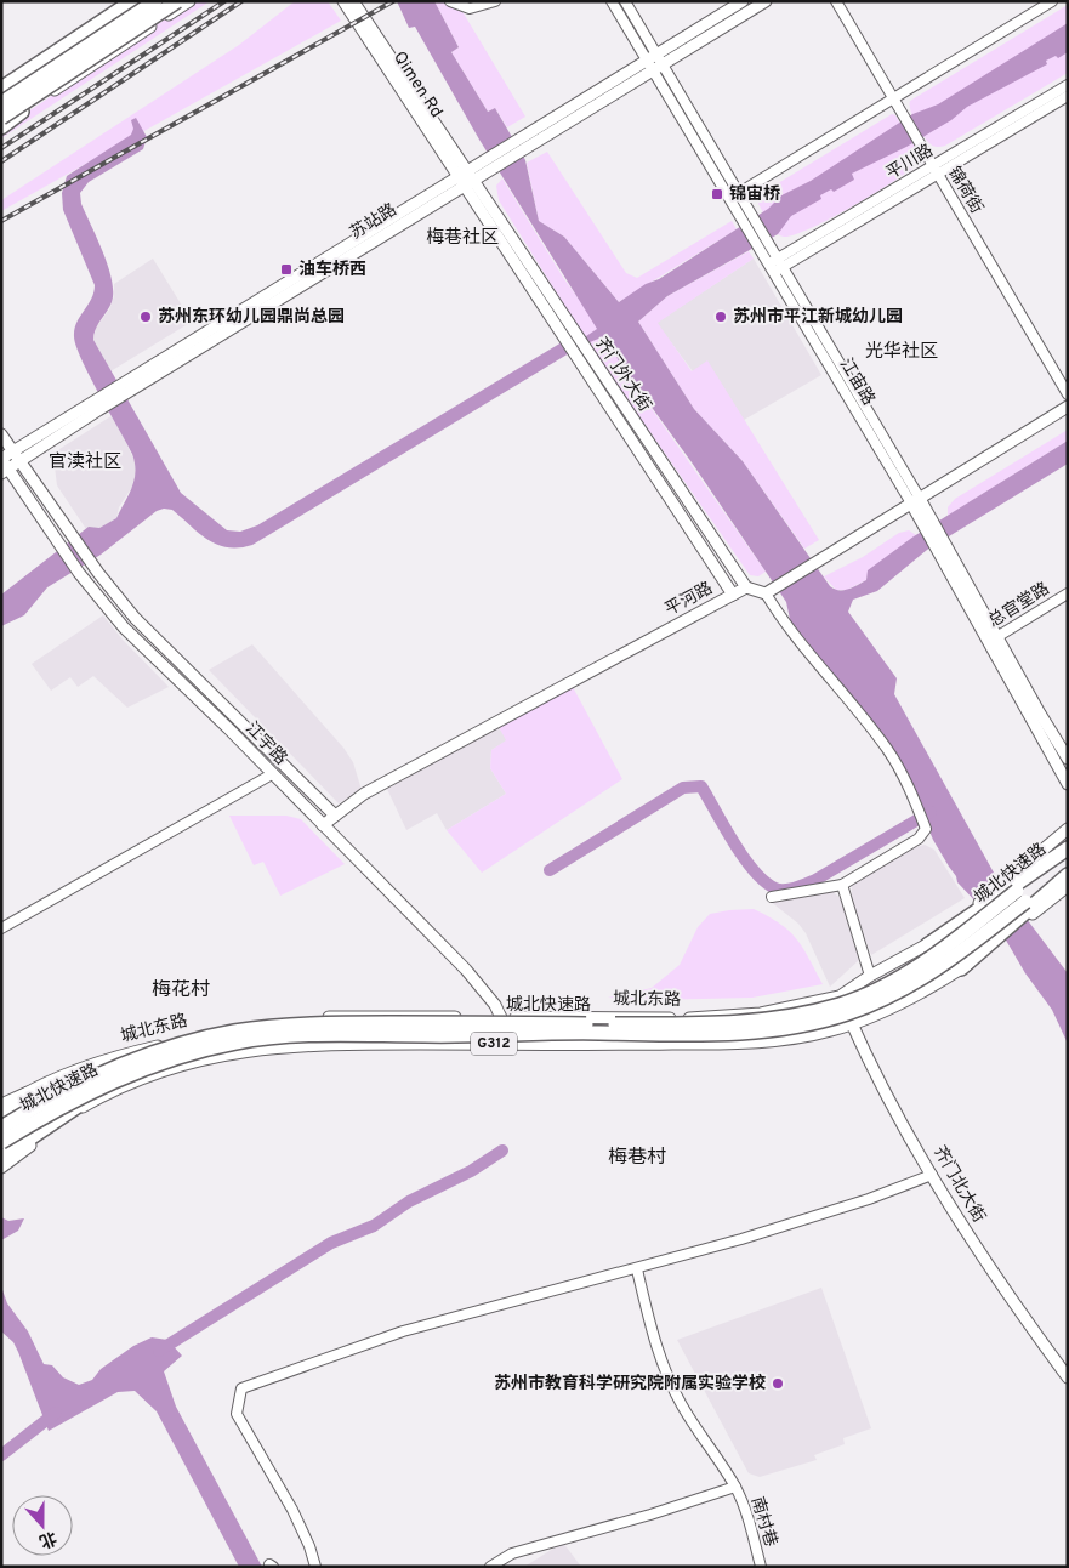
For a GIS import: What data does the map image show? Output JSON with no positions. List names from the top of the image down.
{
  "streets": {
    "highway": ["城北快速路"],
    "main road": [
      "Qimen Rd",
      "苏站路",
      "齐门外大街",
      "江宙路",
      "平河路",
      "江宇路",
      "城北东路",
      "G312",
      "齐门北大街"
    ],
    "street": [
      "平川路",
      "锦荷街",
      "总官堂路",
      "南村巷"
    ]
  },
  "crossings": [
    ["Qimen Rd", "苏站路"],
    ["Qimen Rd", "齐门外大街"],
    ["平川路", "锦荷街"],
    ["平川路", "江宙路"],
    ["苏站路", "齐门外大街"],
    ["苏站路", "江宙路"],
    ["苏站路", "江宇路"],
    ["齐门外大街", "平河路"],
    ["江宙路", "总官堂路"],
    ["平河路", "江宇路"],
    ["江宇路", "城北东路"],
    ["江宇路", "G312"],
    ["城北东路", "齐门北大街"],
    ["G312", "齐门北大街"]
  ],
  "districts": [
    "梅巷社区",
    "光华社区",
    "官渎社区",
    "梅花村",
    "梅巷村"
  ],
  "places": {
    "transit": ["锦宙桥", "油车桥西"],
    "other": ["苏州东环幼儿园鼎尚总园", "苏州市平江新城幼儿园", "苏州市教育科学研究院附属实验学校"]
  },
  "north": "bottom"
}
